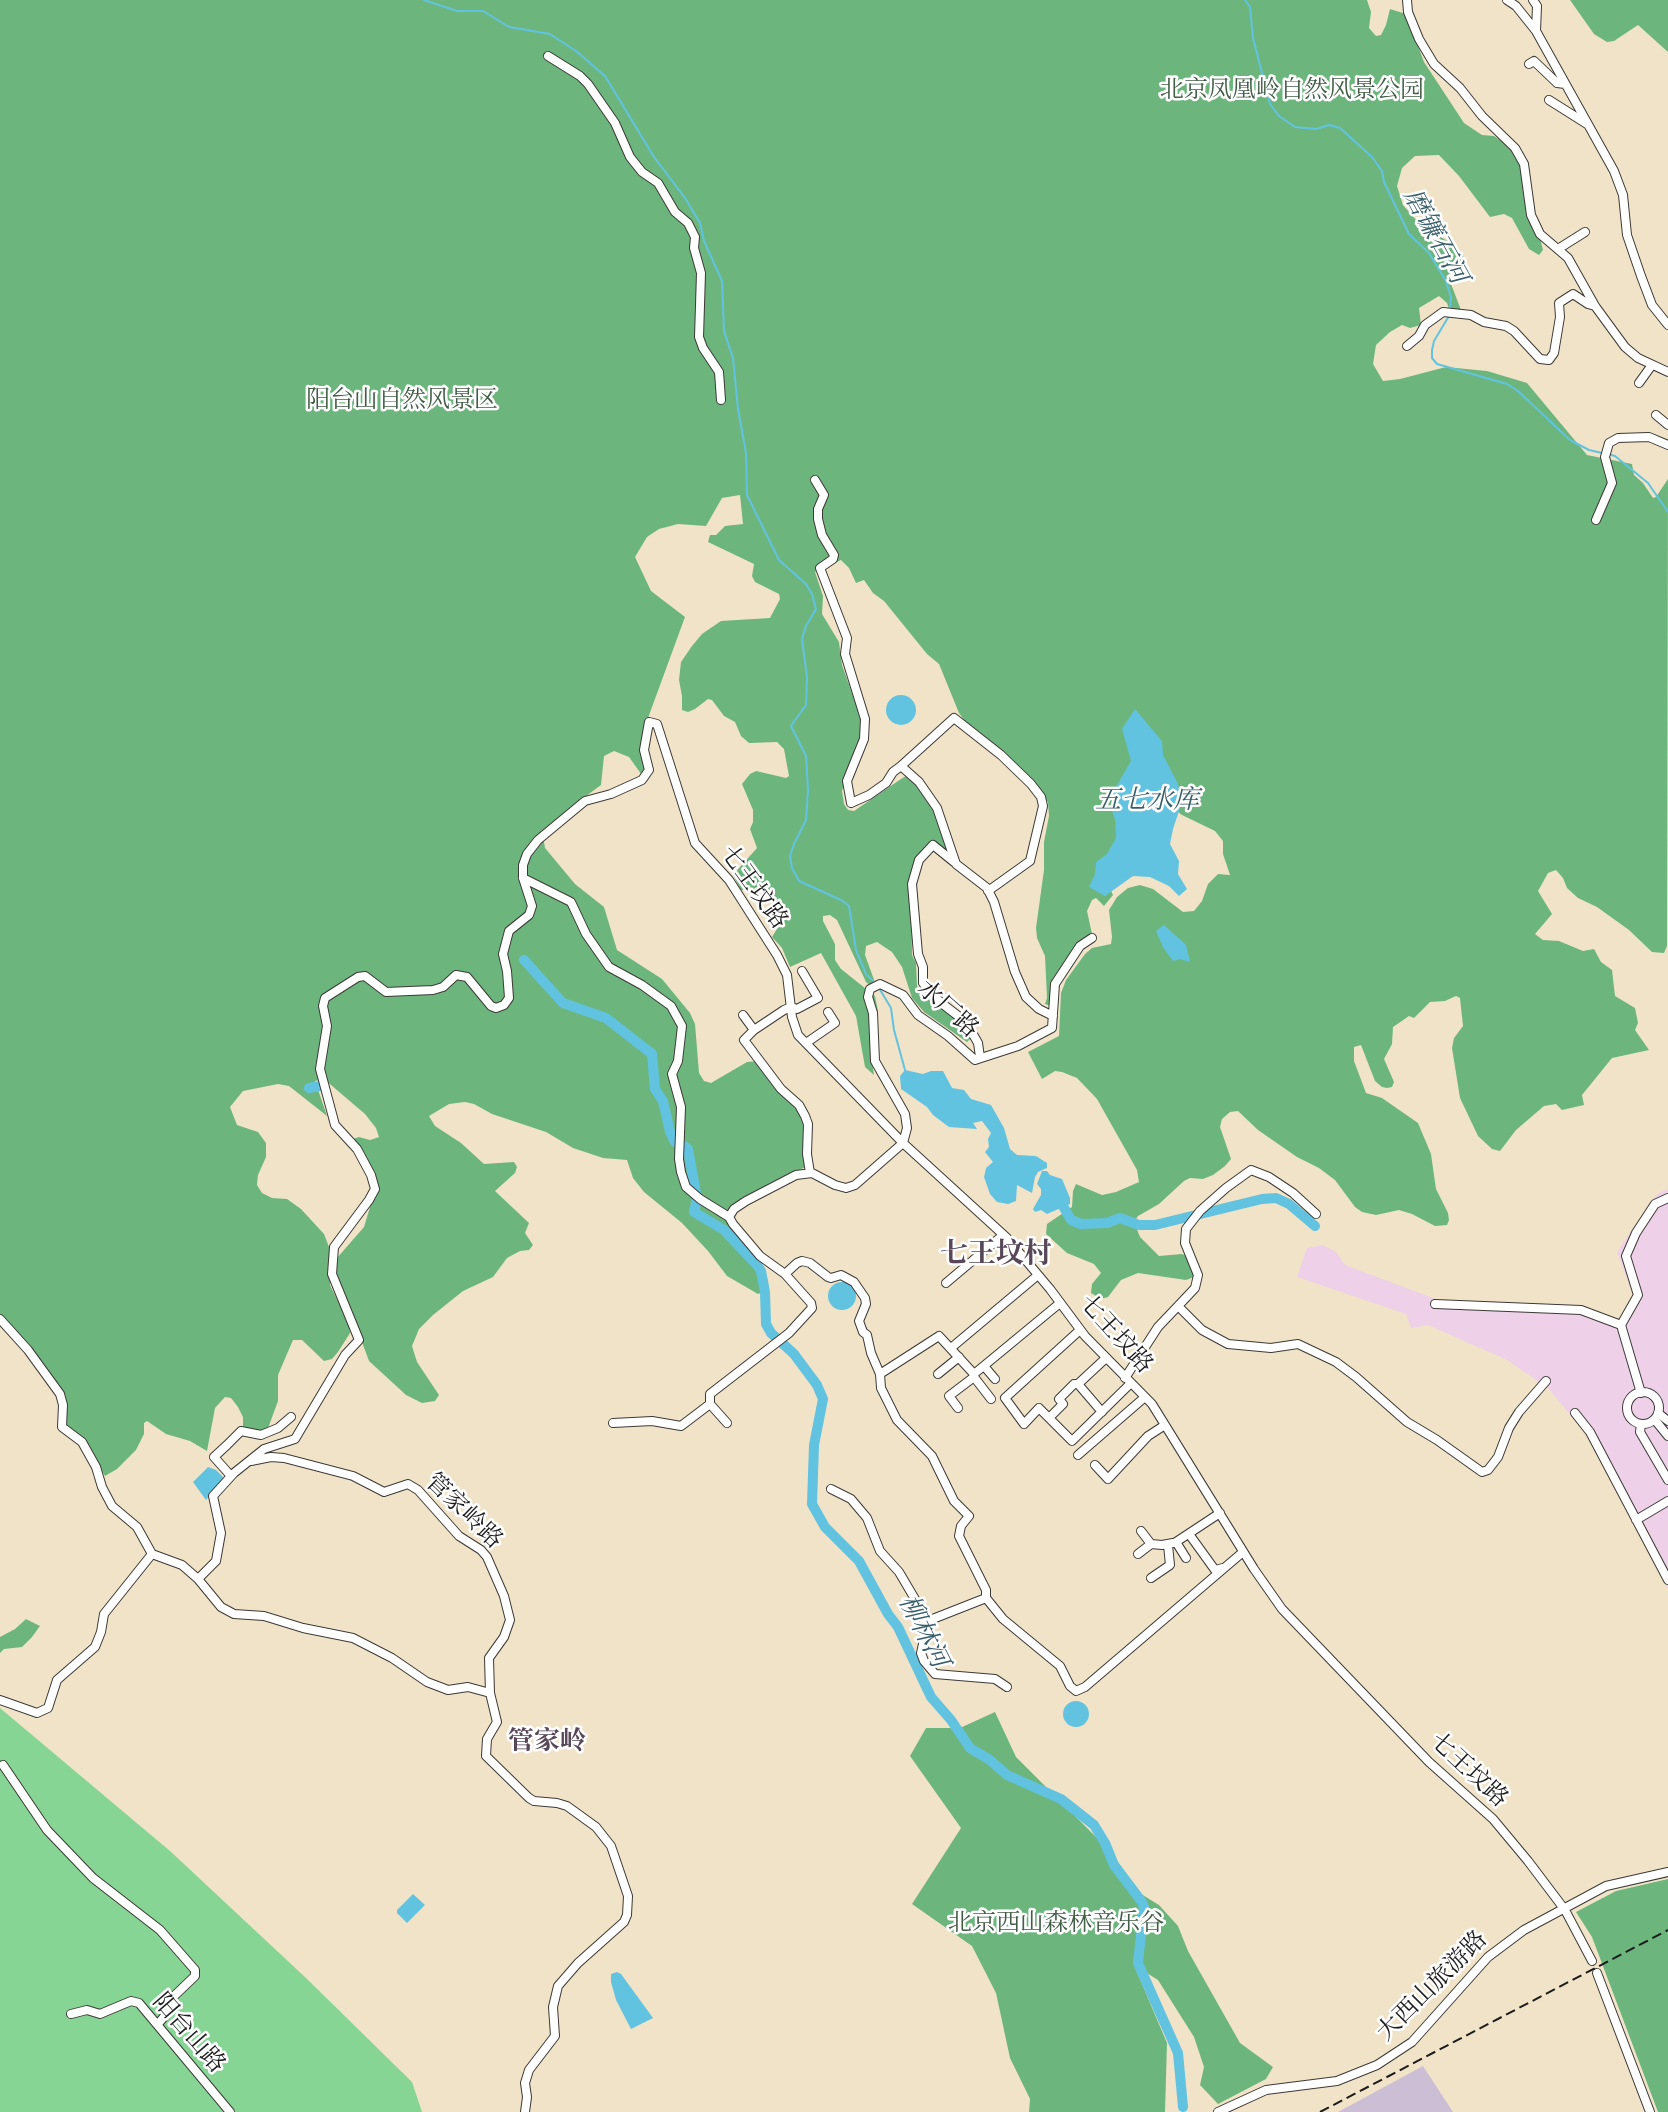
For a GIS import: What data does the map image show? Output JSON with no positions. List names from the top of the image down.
{
  "streets": {
    "street": [
      "七王坟路",
      "水厂路",
      "管家岭路",
      "大西山旅游路",
      "阳台山路"
    ]
  },
  "crossings": [
    ["七王坟路", "水厂路"],
    ["七王坟路", "大西山旅游路"]
  ],
  "districts": ["七王坟村", "管家岭"],
  "water": ["磨镰石河", "五七水库", "柳林河"],
  "parks": ["北京凤凰岭自然风景公园", "阳台山自然风景区", "北京西山森林音乐谷"]
}
